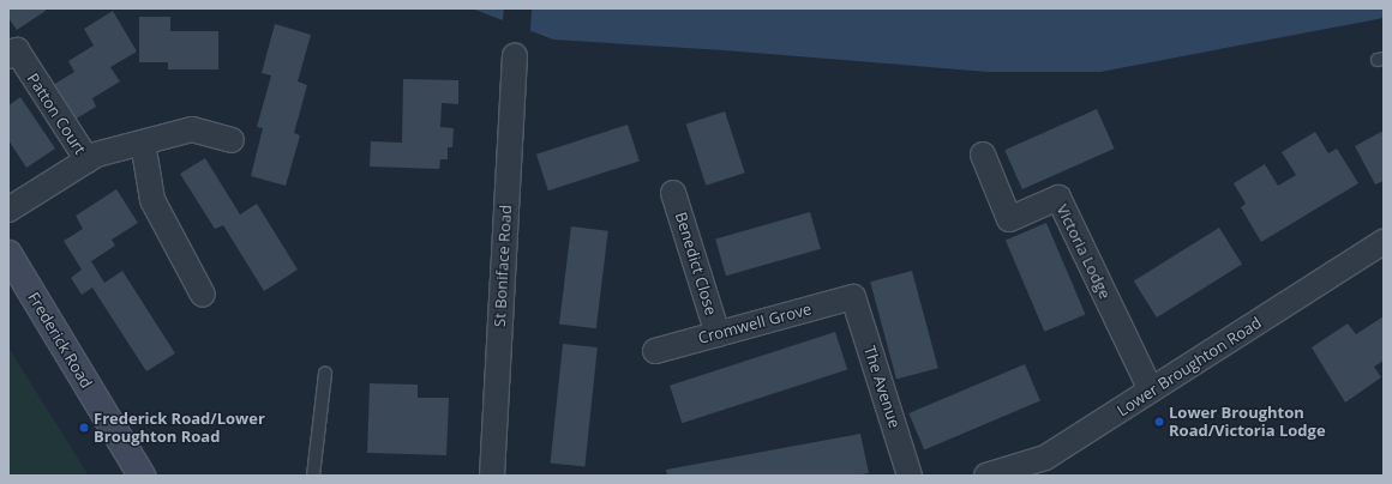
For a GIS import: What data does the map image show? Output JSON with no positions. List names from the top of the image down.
{
  "streets": {
    "main road": ["Frederick Road"],
    "street": [
      "Patton Court",
      "Victoria Lodge",
      "Benedict Close",
      "St Boniface Road",
      "Cromwell Grove",
      "Lower Broughton Road",
      "The Avenue"
    ]
  },
  "crossings": [
    ["Victoria Lodge", "Lower Broughton Road"],
    ["Benedict Close", "Cromwell Grove"],
    ["Cromwell Grove", "The Avenue"]
  ],
  "places": ["Lower Broughton Road/Victoria Lodge", "Frederick Road/Lower Broughton Road"]
}
